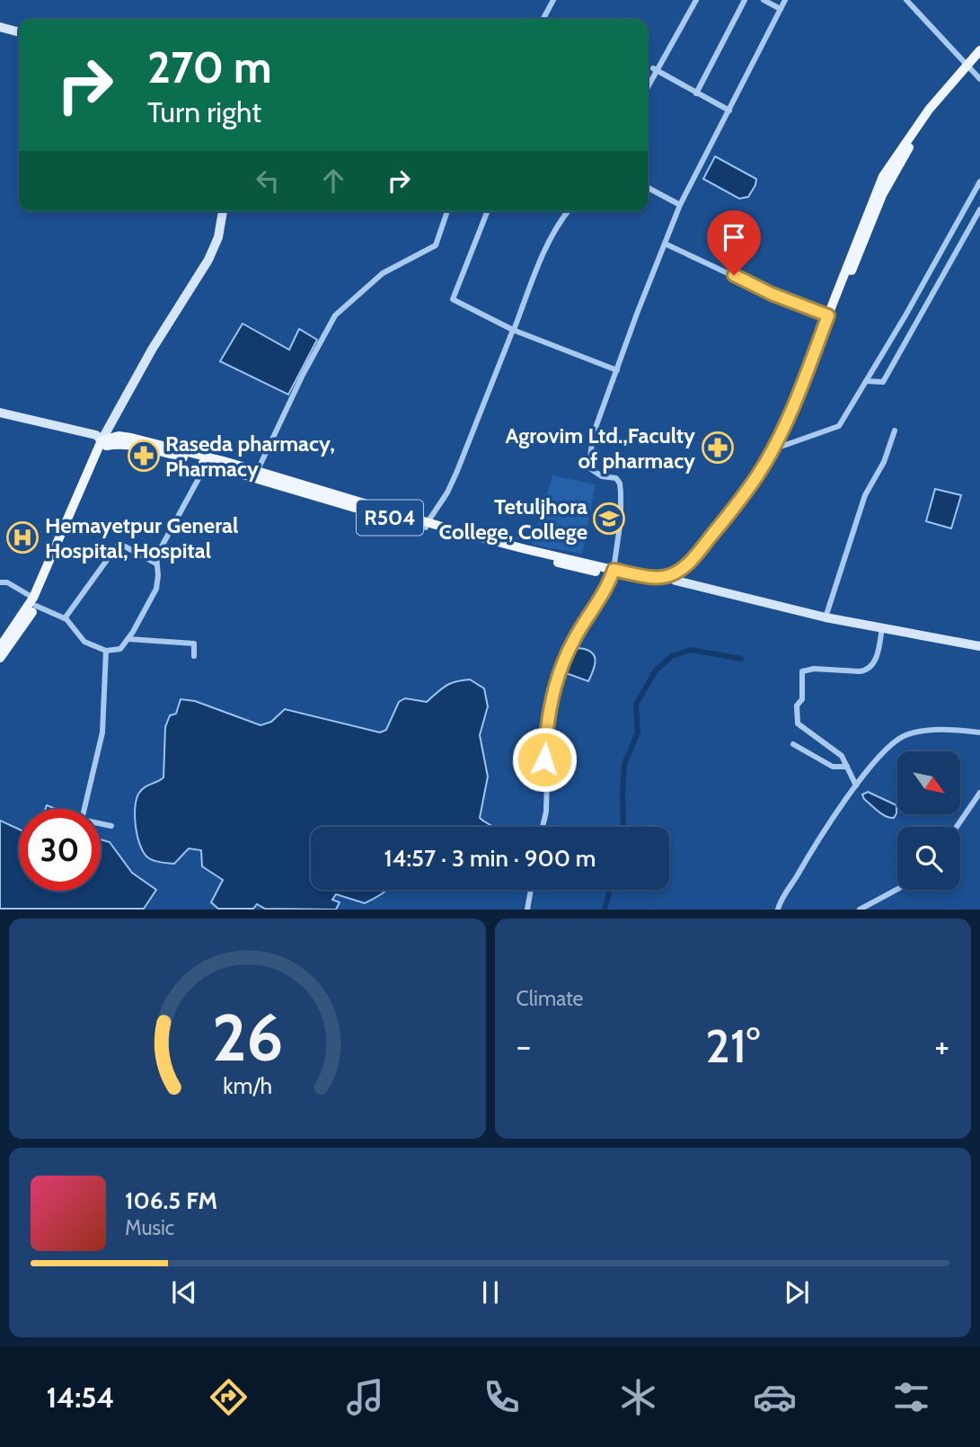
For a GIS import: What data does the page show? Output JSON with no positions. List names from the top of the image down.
{
  "streets": {
    "main road": ["R504"]
  },
  "places": {
    "pharmacy": ["Agrovim Ltd.,Faculty of pharmacy", "Raseda pharmacy, Pharmacy"],
    "school or university": ["Tetuljhora College, College"],
    "hospital": ["Hemayetpur General Hospital, Hospital"]
  },
  "north": "bottom right",
  "page": {
    "turn": ["270 m", "Turn right"],
    "limit": "30",
    "trip": "14:57 · 3 min · 900 m",
    "tile": "Climate",
    "heat": ["−", "21°", "+"],
    "song": ["106.5 FM", "Music"],
    "tabs": "14:54",
    "gauge": ["26", "km/h"]
  }
}
